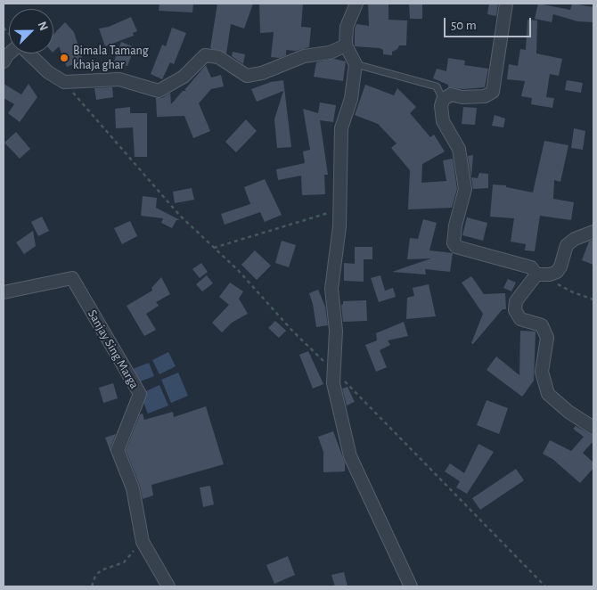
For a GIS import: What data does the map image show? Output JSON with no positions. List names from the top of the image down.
{
  "streets": {
    "street": ["Sanjay Sing Marga"]
  },
  "places": ["Bimala Tamang khaja ghar"],
  "scale_bar": "50 m",
  "north": "top right"
}
